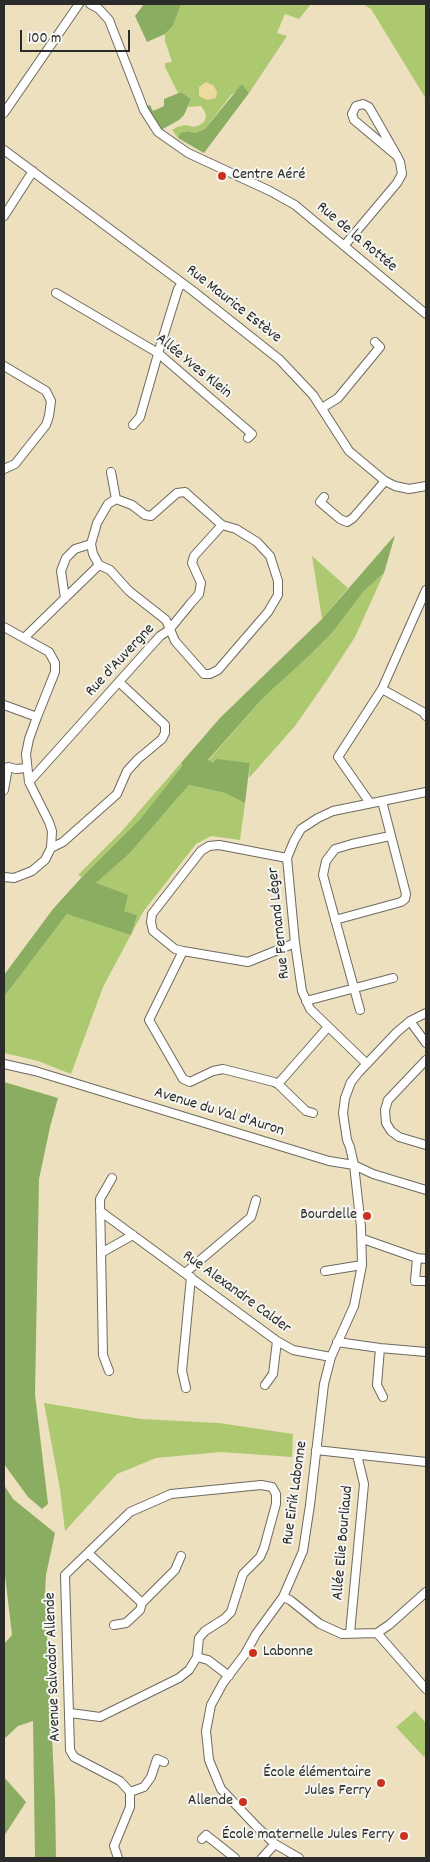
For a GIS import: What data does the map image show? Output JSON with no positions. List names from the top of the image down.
{
  "streets": {
    "street": [
      "Rue de la Rottée",
      "Rue Maurice Estève",
      "Allée Yves Klein",
      "Rue d'Auvergne",
      "Rue Fernand Léger",
      "Avenue du Val d'Auron",
      "Rue Alexandre Calder",
      "Rue Eirik Labonne",
      "Allée Elie Bourliaud",
      "Avenue Salvador Allende"
    ]
  },
  "crossings": [
    ["Rue Fernand Léger", "Rue Eirik Labonne"],
    ["Avenue du Val d'Auron", "Rue Eirik Labonne"],
    ["Rue Alexandre Calder", "Rue Eirik Labonne"]
  ],
  "places": [
    "Centre Aéré",
    "Bourdelle",
    "Labonne",
    "École élémentaire Jules Ferry",
    "Allende",
    "École maternelle Jules Ferry"
  ],
  "scale_bar": "100 m"
}
